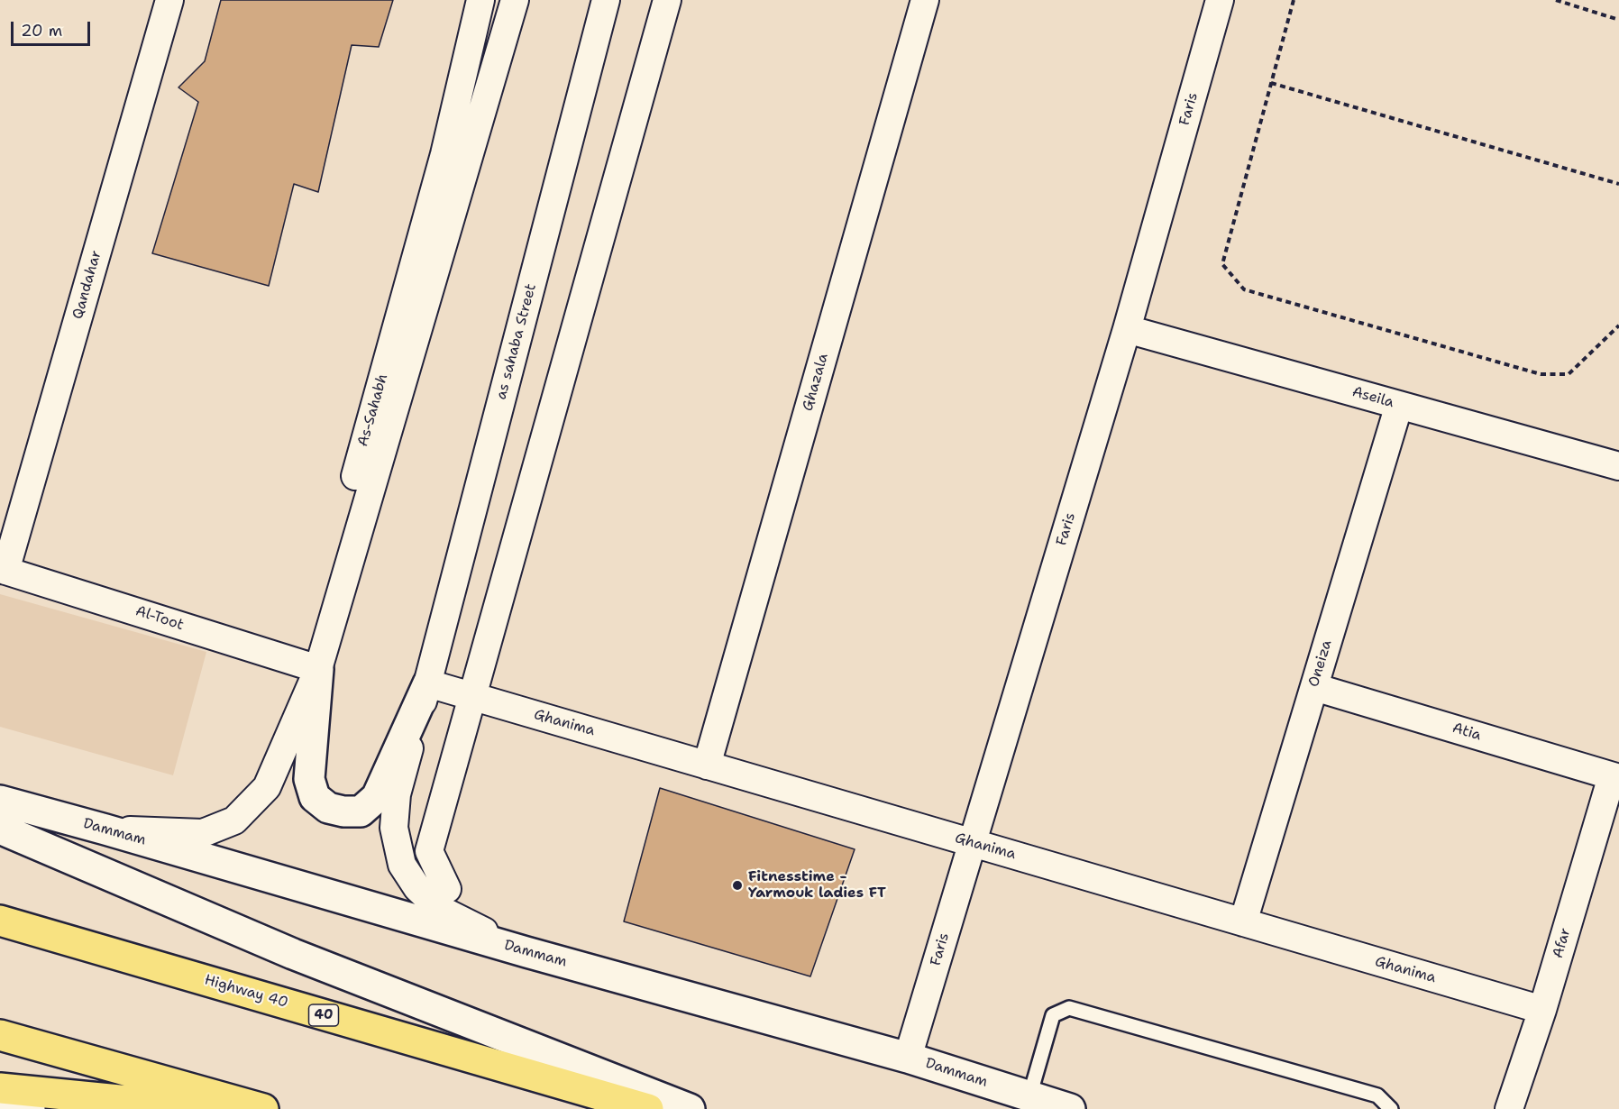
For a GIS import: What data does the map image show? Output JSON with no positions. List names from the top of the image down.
{
  "streets": {
    "highway": ["Highway 40", "40"],
    "street": [
      "Faris",
      "Qandahar",
      "as sahaba Street",
      "Ghazala",
      "Aseila",
      "As-Sahabh",
      "Al-Toot",
      "Oneiza",
      "Ghanima",
      "Atia",
      "Dammam",
      "Afar"
    ]
  },
  "crossings": [
    ["Faris", "Aseila"],
    ["Faris", "Ghanima"],
    ["Faris", "Dammam"],
    ["Qandahar", "Al-Toot"],
    ["as sahaba Street", "Ghanima"],
    ["as sahaba Street", "Dammam"],
    ["Ghazala", "Ghanima"],
    ["Aseila", "Oneiza"],
    ["As-Sahabh", "Al-Toot"],
    ["Oneiza", "Ghanima"],
    ["Oneiza", "Atia"],
    ["Ghanima", "Afar"],
    ["Atia", "Afar"]
  ],
  "places": ["Fitnesstime - Yarmouk ladies FT"],
  "scale_bar": "20 m"
}
